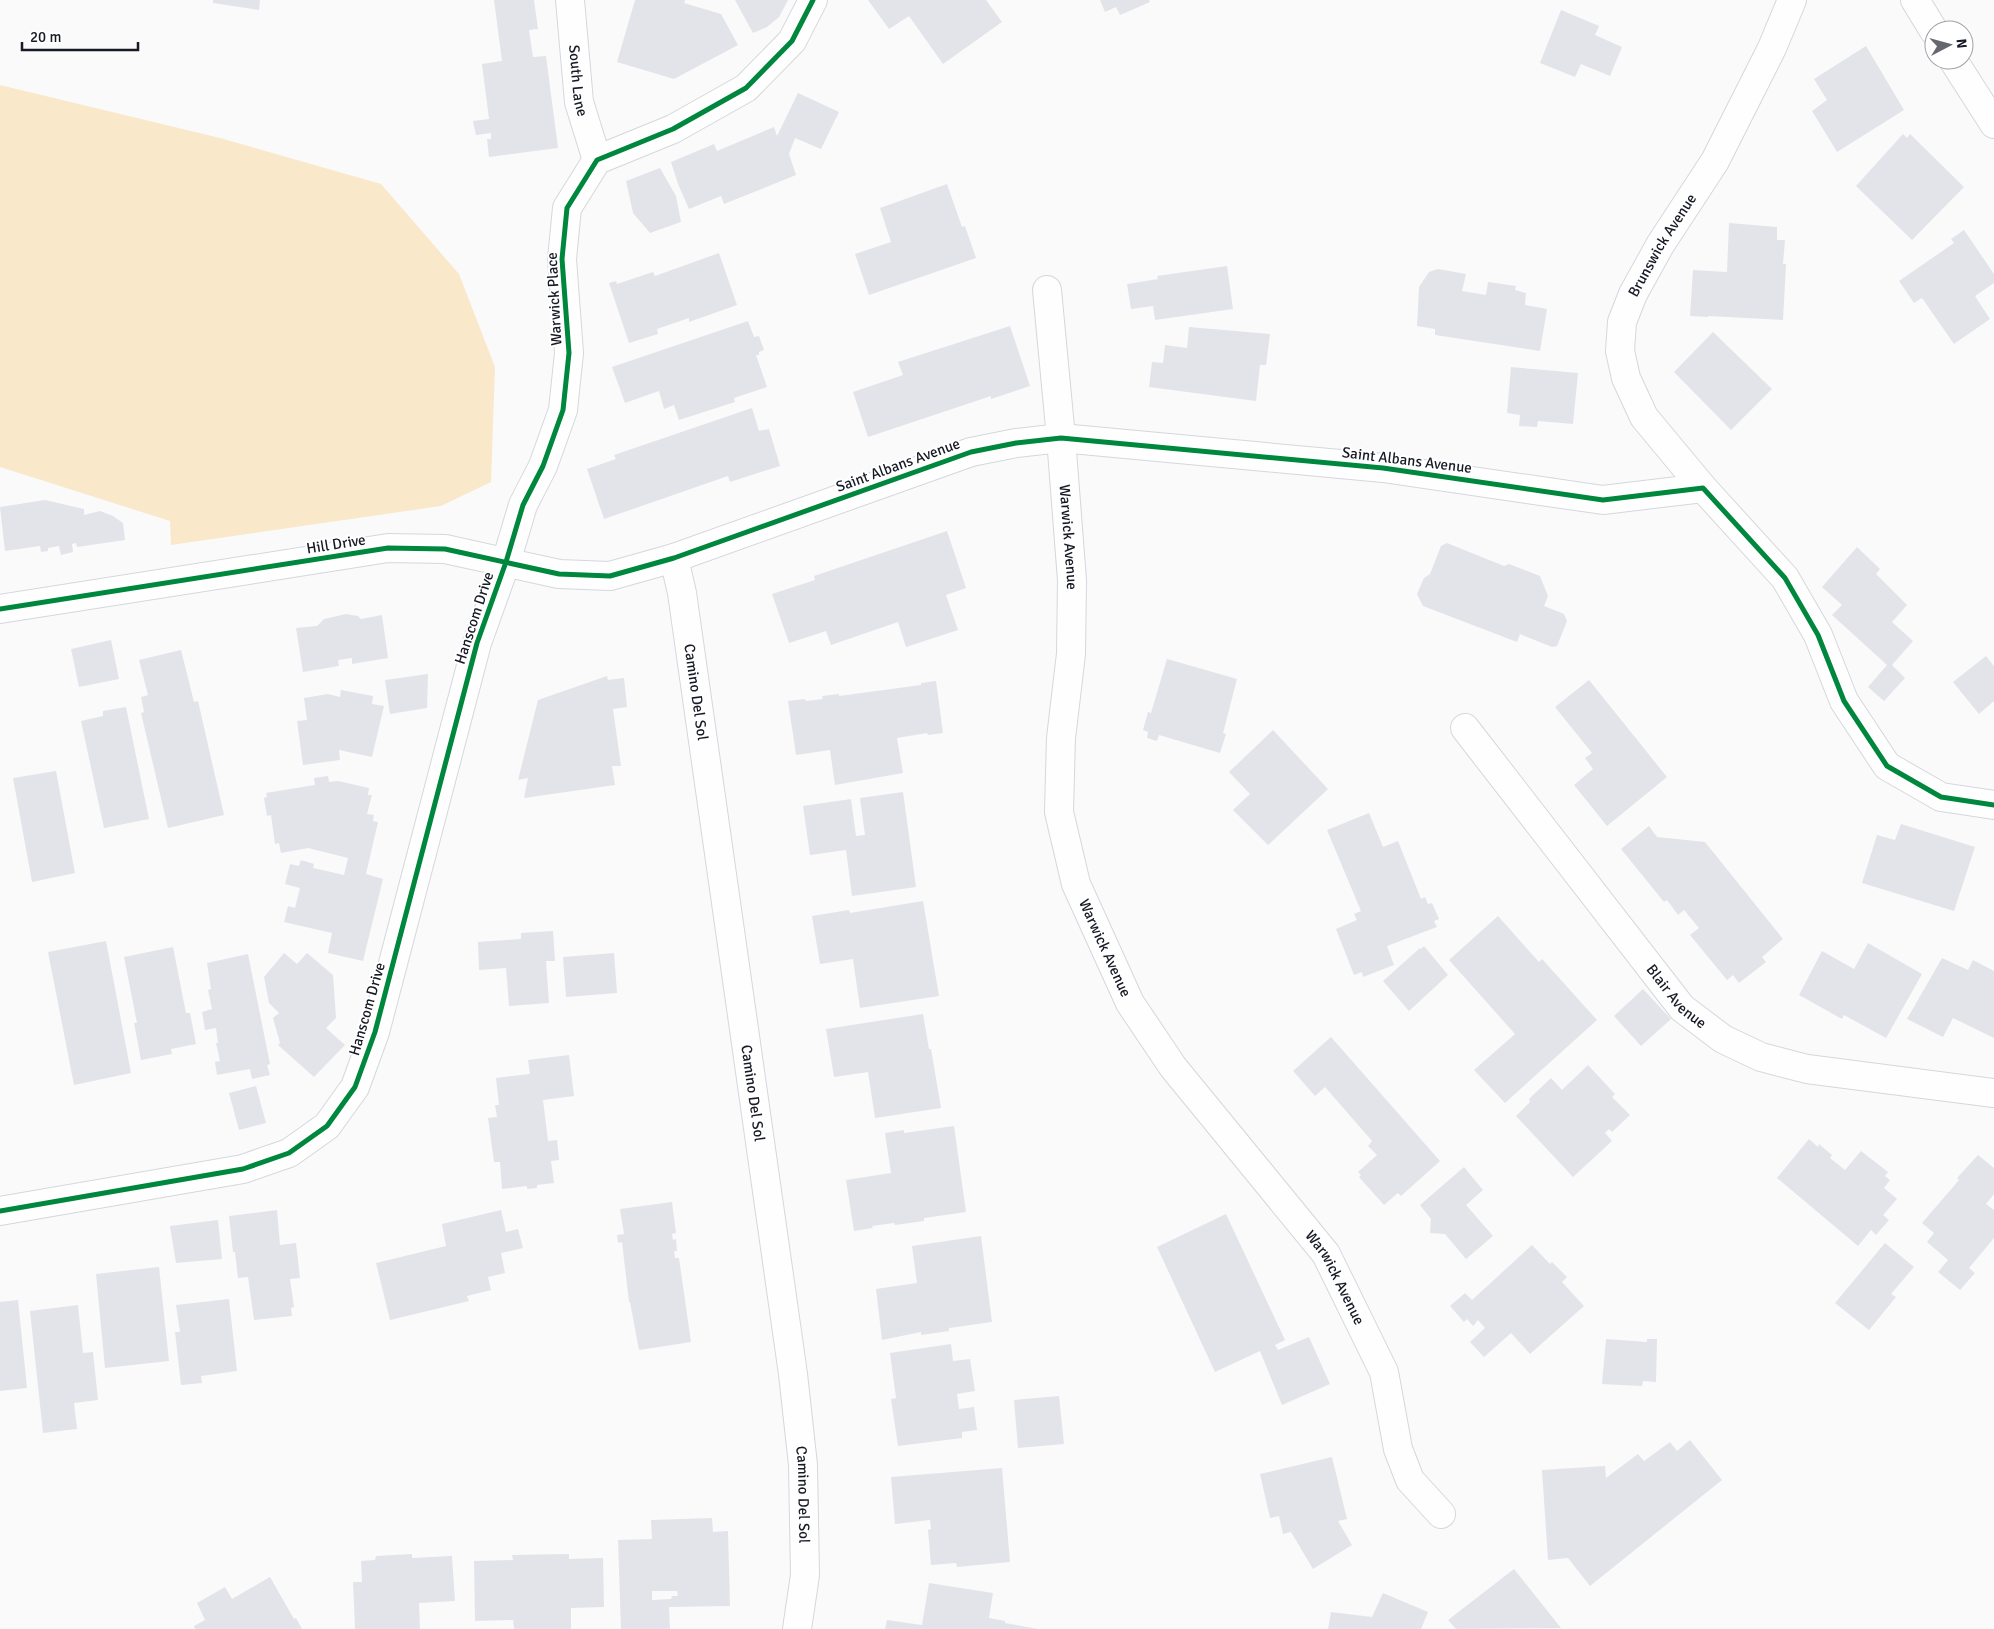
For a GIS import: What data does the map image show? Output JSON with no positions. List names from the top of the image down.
{
  "streets": {
    "street": [
      "South Lane",
      "Brunswick Avenue",
      "Warwick Place",
      "Saint Albans Avenue",
      "Warwick Avenue",
      "Hill Drive",
      "Hanscom Drive",
      "Camino Del Sol",
      "Blair Avenue"
    ]
  },
  "crossings": [
    ["South Lane", "Warwick Place"],
    ["Brunswick Avenue", "Saint Albans Avenue"],
    ["Warwick Place", "Hill Drive"],
    ["Warwick Place", "Hanscom Drive"],
    ["Saint Albans Avenue", "Warwick Avenue"],
    ["Saint Albans Avenue", "Hill Drive"],
    ["Saint Albans Avenue", "Camino Del Sol"],
    ["Hill Drive", "Hanscom Drive"],
    ["Hill Drive", "Camino Del Sol"]
  ],
  "scale_bar": "20 m",
  "north": "right"
}
